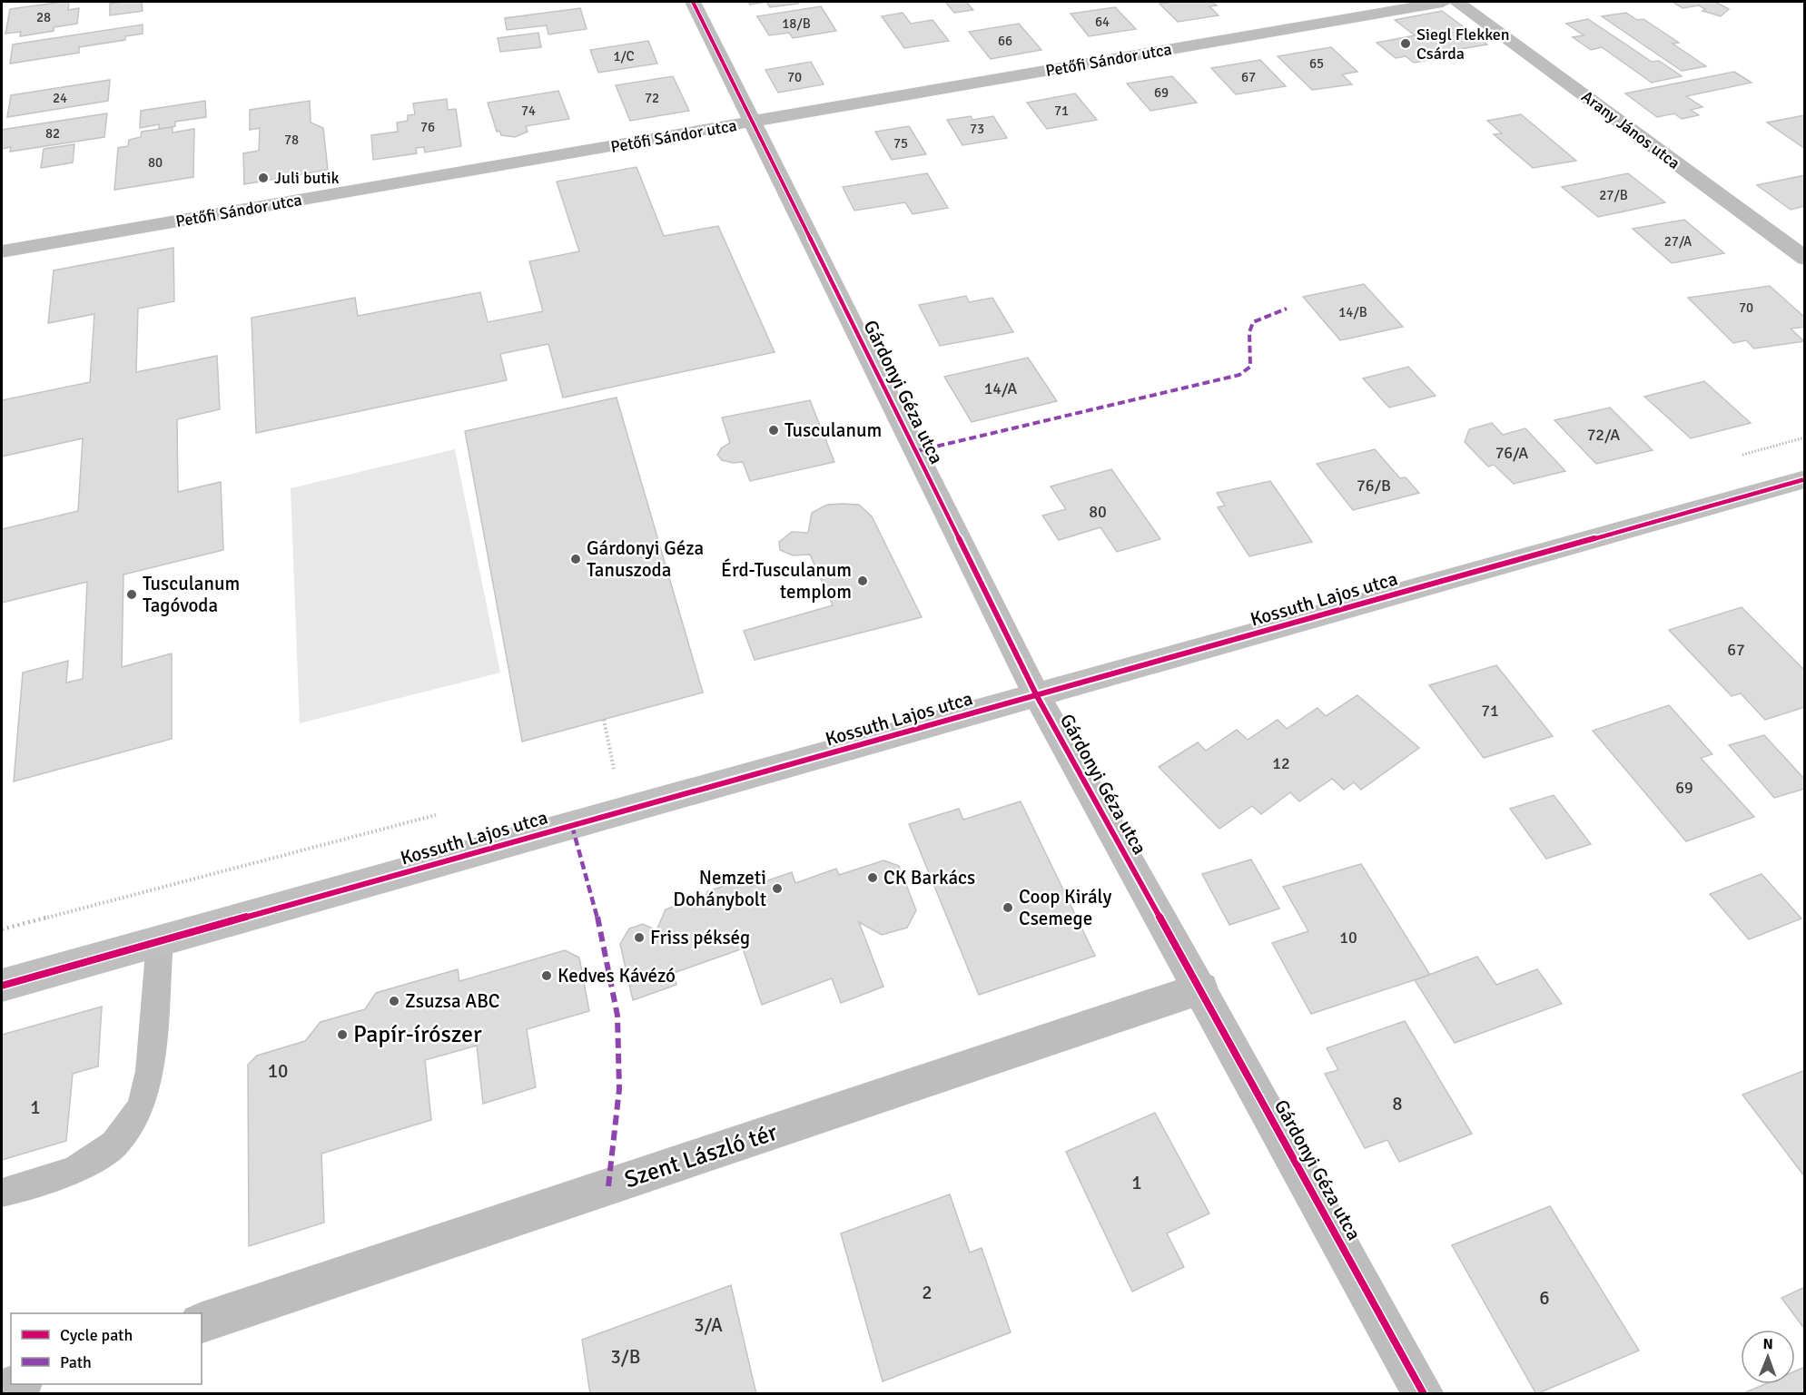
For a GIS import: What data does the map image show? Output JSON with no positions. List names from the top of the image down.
{
  "streets": {
    "street": [
      "Petőfi Sándor utca",
      "Arany János utca",
      "Gárdonyi Géza utca",
      "Kossuth Lajos utca",
      "Szent László tér"
    ]
  },
  "crossings": [
    ["Petőfi Sándor utca", "Gárdonyi Géza utca"],
    ["Gárdonyi Géza utca", "Kossuth Lajos utca"],
    ["Gárdonyi Géza utca", "Szent László tér"]
  ],
  "places": [
    "Siegl Flekken Csárda",
    "Juli butik",
    "Tusculanum",
    "Gárdonyi Géza Tanuszoda",
    "Érd-Tusculanum templom",
    "Tusculanum Tagóvoda",
    "CK Barkács",
    "Nemzeti Dohánybolt",
    "Coop Király Csemege",
    "Friss pékség",
    "Kedves Kávézó",
    "Zsuzsa ABC",
    "Papír-írószer"
  ],
  "house_numbers": [
    "28",
    "64",
    "18/B",
    "66",
    "1/C",
    "65",
    "70",
    "67",
    "69",
    "24",
    "72",
    "74",
    "71",
    "76",
    "73",
    "82",
    "78",
    "75",
    "80",
    "27/B",
    "27/A",
    "70",
    "14/B",
    "14/A",
    "72/A",
    "76/A",
    "76/B",
    "80",
    "67",
    "71",
    "12",
    "69",
    "10",
    "10",
    "8",
    "1",
    "1",
    "2",
    "6",
    "3/A",
    "3/B"
  ],
  "legend": ["Cycle path", "Path"],
  "north": "top"
}
